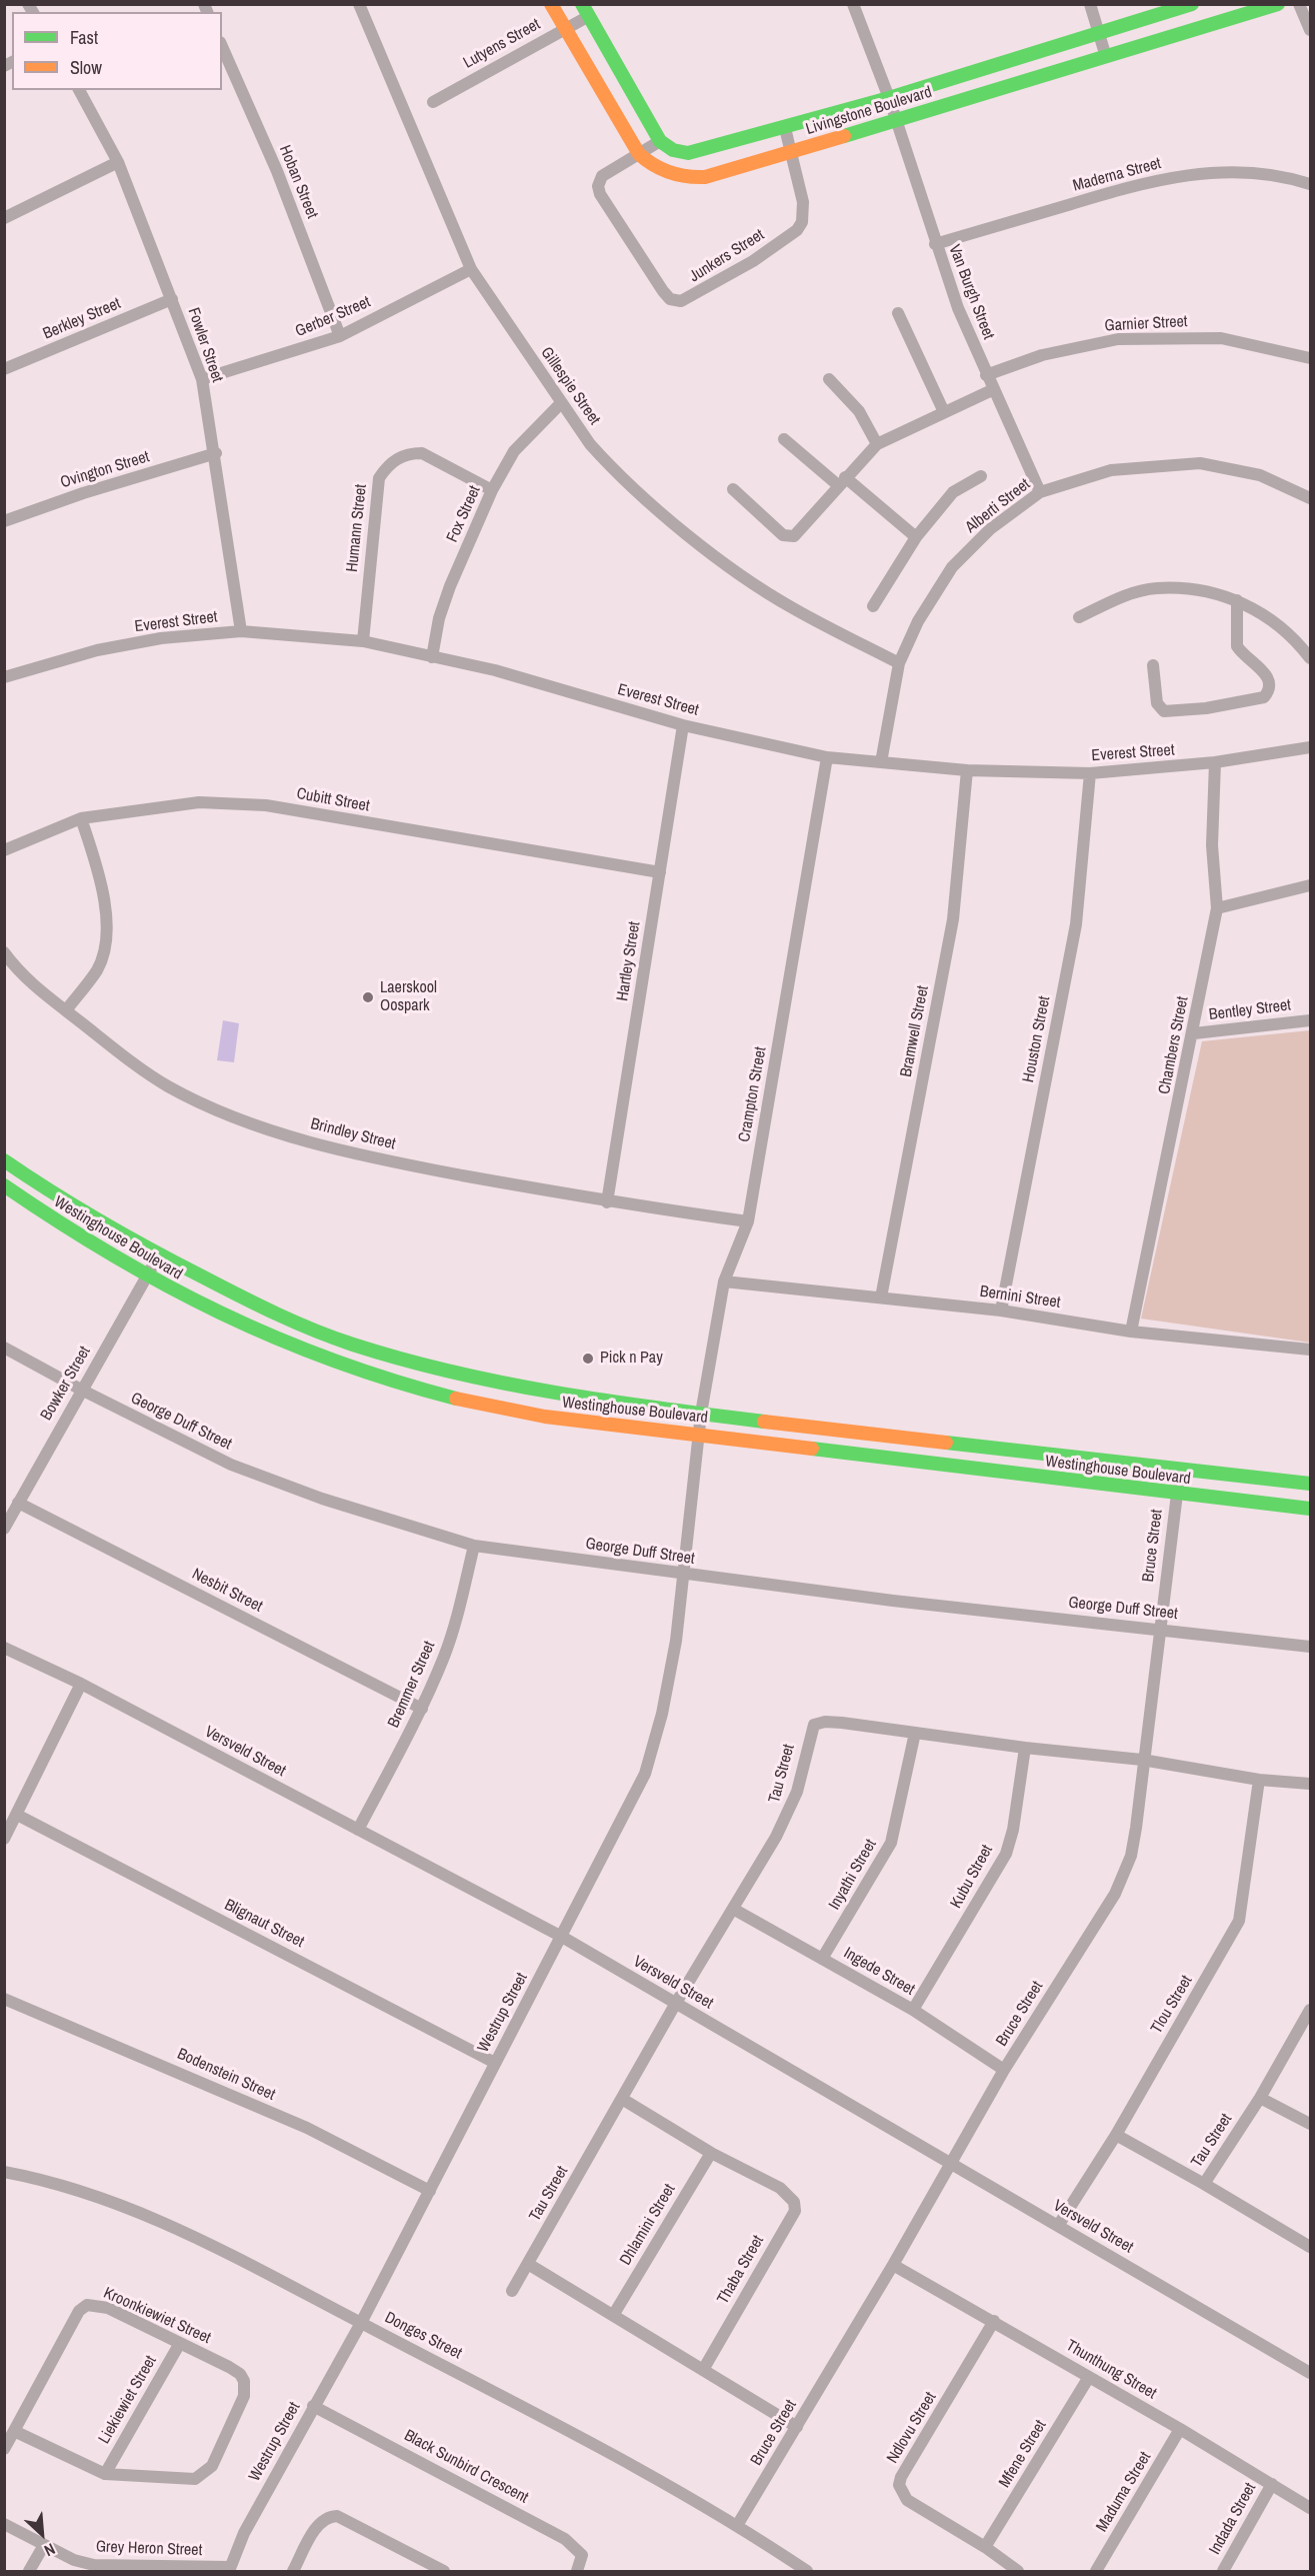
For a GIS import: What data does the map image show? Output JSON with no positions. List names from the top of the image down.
{
  "streets": {
    "street": [
      "Lutyens Street",
      "Livingstone Boulevard",
      "Maderna Street",
      "Hoban Street",
      "Junkers Street",
      "Van Burgh Street",
      "Gerber Street",
      "Berkley Street",
      "Garnier Street",
      "Fowler Street",
      "Gillespie Street",
      "Ovington Street",
      "Alberti Street",
      "Fox Street",
      "Humann Street",
      "Everest Street",
      "Cubitt Street",
      "Hartley Street",
      "Bentley Street",
      "Bramwell Street",
      "Houston Street",
      "Chambers Street",
      "Crampton Street",
      "Brindley Street",
      "Westinghouse Boulevard",
      "Bernini Street",
      "Bowker Street",
      "George Duff Street",
      "Bruce Street",
      "Nesbit Street",
      "Bremmer Street",
      "Versveld Street",
      "Tau Street",
      "Inyathi Street",
      "Kubu Street",
      "Blignaut Street",
      "Ingede Street",
      "Tlou Street",
      "Westrup Street",
      "Bodenstein Street",
      "Dhlamini Street",
      "Thaba Street",
      "Kroonkiewiet Street",
      "Donges Street",
      "Thunthung Street",
      "Liekiewiet Street",
      "Ndlovu Street",
      "Mfene Street",
      "Black Sunbird Crescent",
      "Maduma Street",
      "Indada Street",
      "Grey Heron Street"
    ]
  },
  "crossings": [
    ["Lutyens Street", "Livingstone Boulevard"],
    ["Livingstone Boulevard", "Junkers Street"],
    ["Livingstone Boulevard", "Van Burgh Street"],
    ["Maderna Street", "Van Burgh Street"],
    ["Hoban Street", "Gerber Street"],
    ["Van Burgh Street", "Garnier Street"],
    ["Van Burgh Street", "Alberti Street"],
    ["Gerber Street", "Fowler Street"],
    ["Gerber Street", "Gillespie Street"],
    ["Berkley Street", "Fowler Street"],
    ["Fowler Street", "Ovington Street"],
    ["Fowler Street", "Everest Street"],
    ["Gillespie Street", "Alberti Street"],
    ["Gillespie Street", "Fox Street"],
    ["Alberti Street", "Everest Street"],
    ["Fox Street", "Humann Street"],
    ["Fox Street", "Everest Street"],
    ["Humann Street", "Everest Street"],
    ["Everest Street", "Hartley Street"],
    ["Everest Street", "Bramwell Street"],
    ["Everest Street", "Houston Street"],
    ["Everest Street", "Chambers Street"],
    ["Everest Street", "Crampton Street"],
    ["Cubitt Street", "Hartley Street"],
    ["Hartley Street", "Brindley Street"],
    ["Bentley Street", "Chambers Street"],
    ["Bramwell Street", "Bernini Street"],
    ["Houston Street", "Bernini Street"],
    ["Chambers Street", "Bernini Street"],
    ["Crampton Street", "Brindley Street"],
    ["Crampton Street", "Westinghouse Boulevard"],
    ["Crampton Street", "Bernini Street"],
    ["Crampton Street", "Westrup Street"],
    ["Westinghouse Boulevard", "Bowker Street"],
    ["Westinghouse Boulevard", "Bruce Street"],
    ["Westinghouse Boulevard", "Westrup Street"],
    ["Bowker Street", "George Duff Street"],
    ["Bowker Street", "Nesbit Street"],
    ["George Duff Street", "Bruce Street"],
    ["George Duff Street", "Bremmer Street"],
    ["George Duff Street", "Westrup Street"],
    ["Bruce Street", "Versveld Street"],
    ["Bruce Street", "Tau Street"],
    ["Bruce Street", "Ingede Street"],
    ["Bruce Street", "Donges Street"],
    ["Bruce Street", "Thunthung Street"],
    ["Nesbit Street", "Bremmer Street"],
    ["Bremmer Street", "Versveld Street"],
    ["Versveld Street", "Tau Street"],
    ["Versveld Street", "Tlou Street"],
    ["Versveld Street", "Westrup Street"],
    ["Tau Street", "Inyathi Street"],
    ["Tau Street", "Kubu Street"],
    ["Tau Street", "Ingede Street"],
    ["Tau Street", "Tlou Street"],
    ["Inyathi Street", "Ingede Street"],
    ["Kubu Street", "Ingede Street"],
    ["Blignaut Street", "Westrup Street"],
    ["Westrup Street", "Bodenstein Street"],
    ["Westrup Street", "Donges Street"],
    ["Westrup Street", "Black Sunbird Crescent"],
    ["Westrup Street", "Grey Heron Street"],
    ["Dhlamini Street", "Thaba Street"],
    ["Kroonkiewiet Street", "Liekiewiet Street"],
    ["Thunthung Street", "Ndlovu Street"],
    ["Thunthung Street", "Mfene Street"],
    ["Thunthung Street", "Maduma Street"],
    ["Thunthung Street", "Indada Street"],
    ["Ndlovu Street", "Mfene Street"]
  ],
  "places": ["Laerskool Oospark", "Pick n Pay"],
  "legend": ["Fast", "Slow"],
  "north": "bottom right"
}
